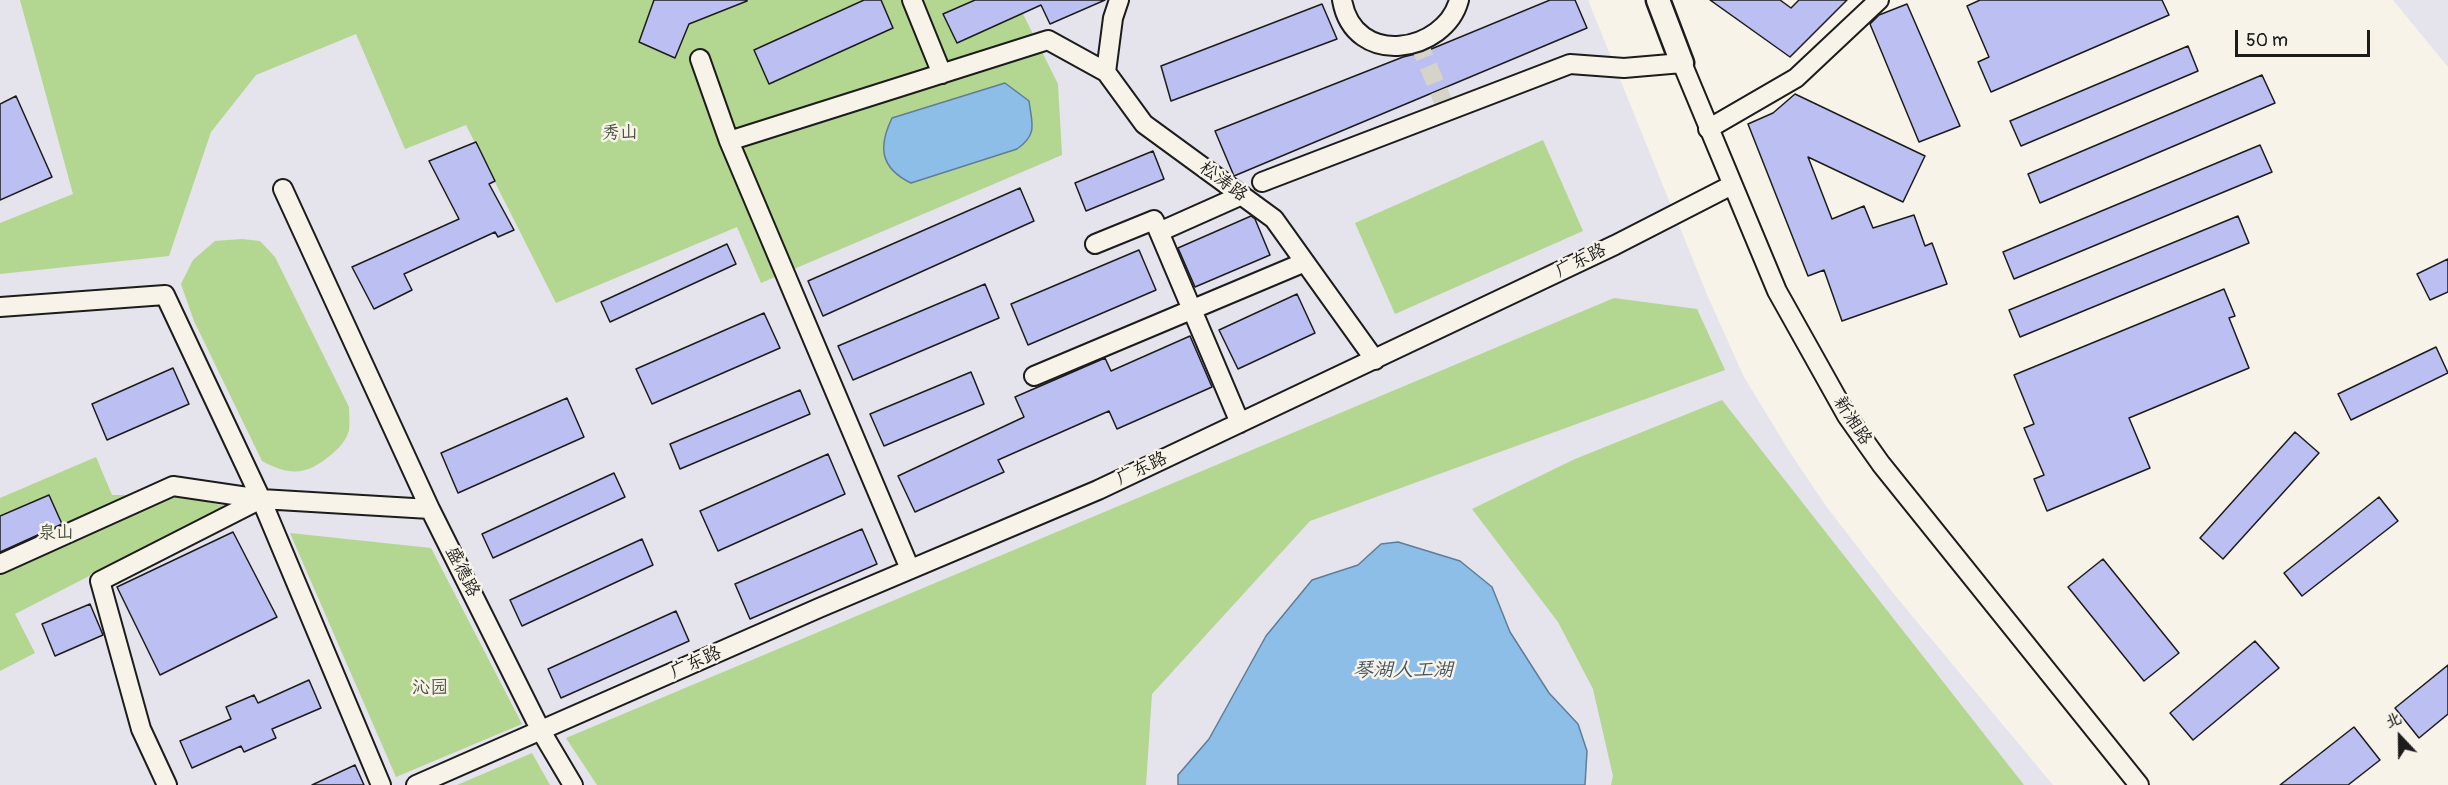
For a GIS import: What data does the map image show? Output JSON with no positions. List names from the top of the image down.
{
  "streets": {
    "main road": ["新湘路"],
    "street": ["松涛路", "广东路", "盛德路"]
  },
  "crossings": [
    ["松涛路", "广东路"],
    ["广东路", "新湘路"],
    ["广东路", "盛德路"]
  ],
  "water": ["琴湖人工湖"],
  "parks": ["秀山", "泉山", "沁园"],
  "scale_bar": "50 m",
  "north": "top"
}
